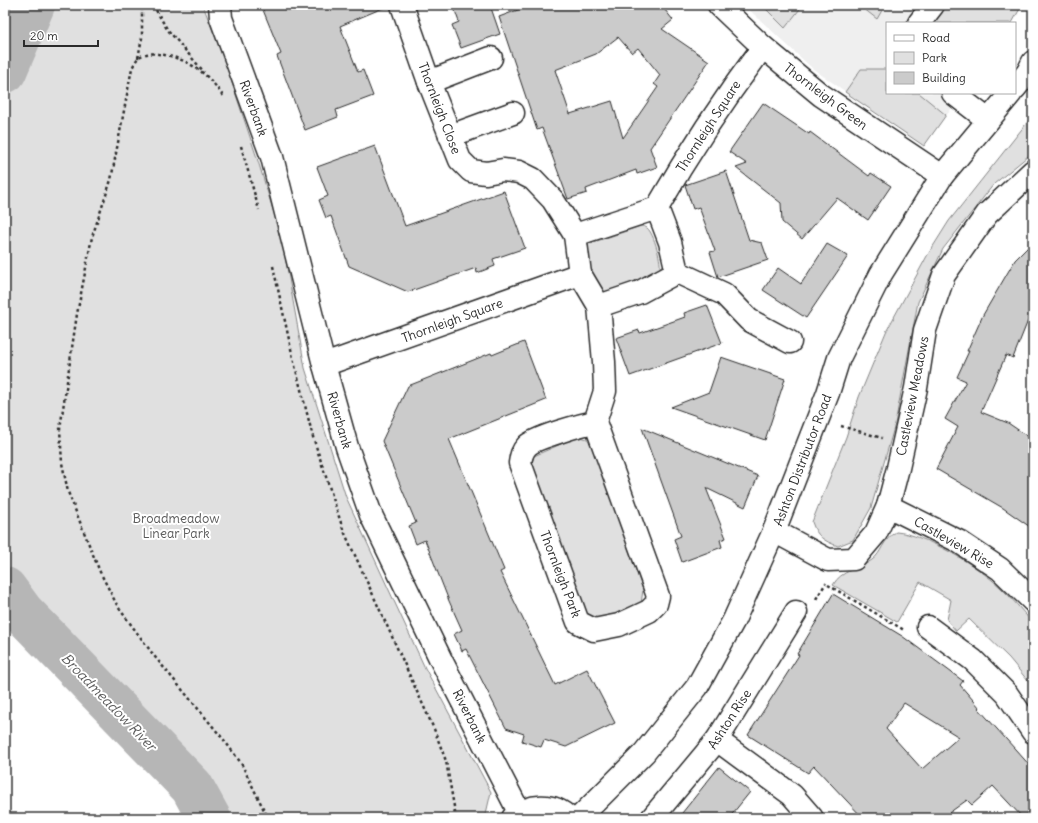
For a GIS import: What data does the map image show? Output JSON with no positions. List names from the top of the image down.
{
  "streets": {
    "street": [
      "Thornleigh Green",
      "Riverbank",
      "Thornleigh Close",
      "Thornleigh Square",
      "Castleview Meadows",
      "Ashton Distributor Road",
      "Castleview Rise",
      "Thornleigh Park",
      "Ashton Rise"
    ]
  },
  "crossings": [
    ["Thornleigh Green", "Thornleigh Square"],
    ["Thornleigh Green", "Ashton Distributor Road"],
    ["Riverbank", "Thornleigh Square"],
    ["Castleview Meadows", "Castleview Rise"]
  ],
  "water": ["Broadmeadow River"],
  "parks": ["Broadmeadow Linear Park"],
  "legend": ["Road", "Park", "Building"],
  "scale_bar": "20 m"
}
